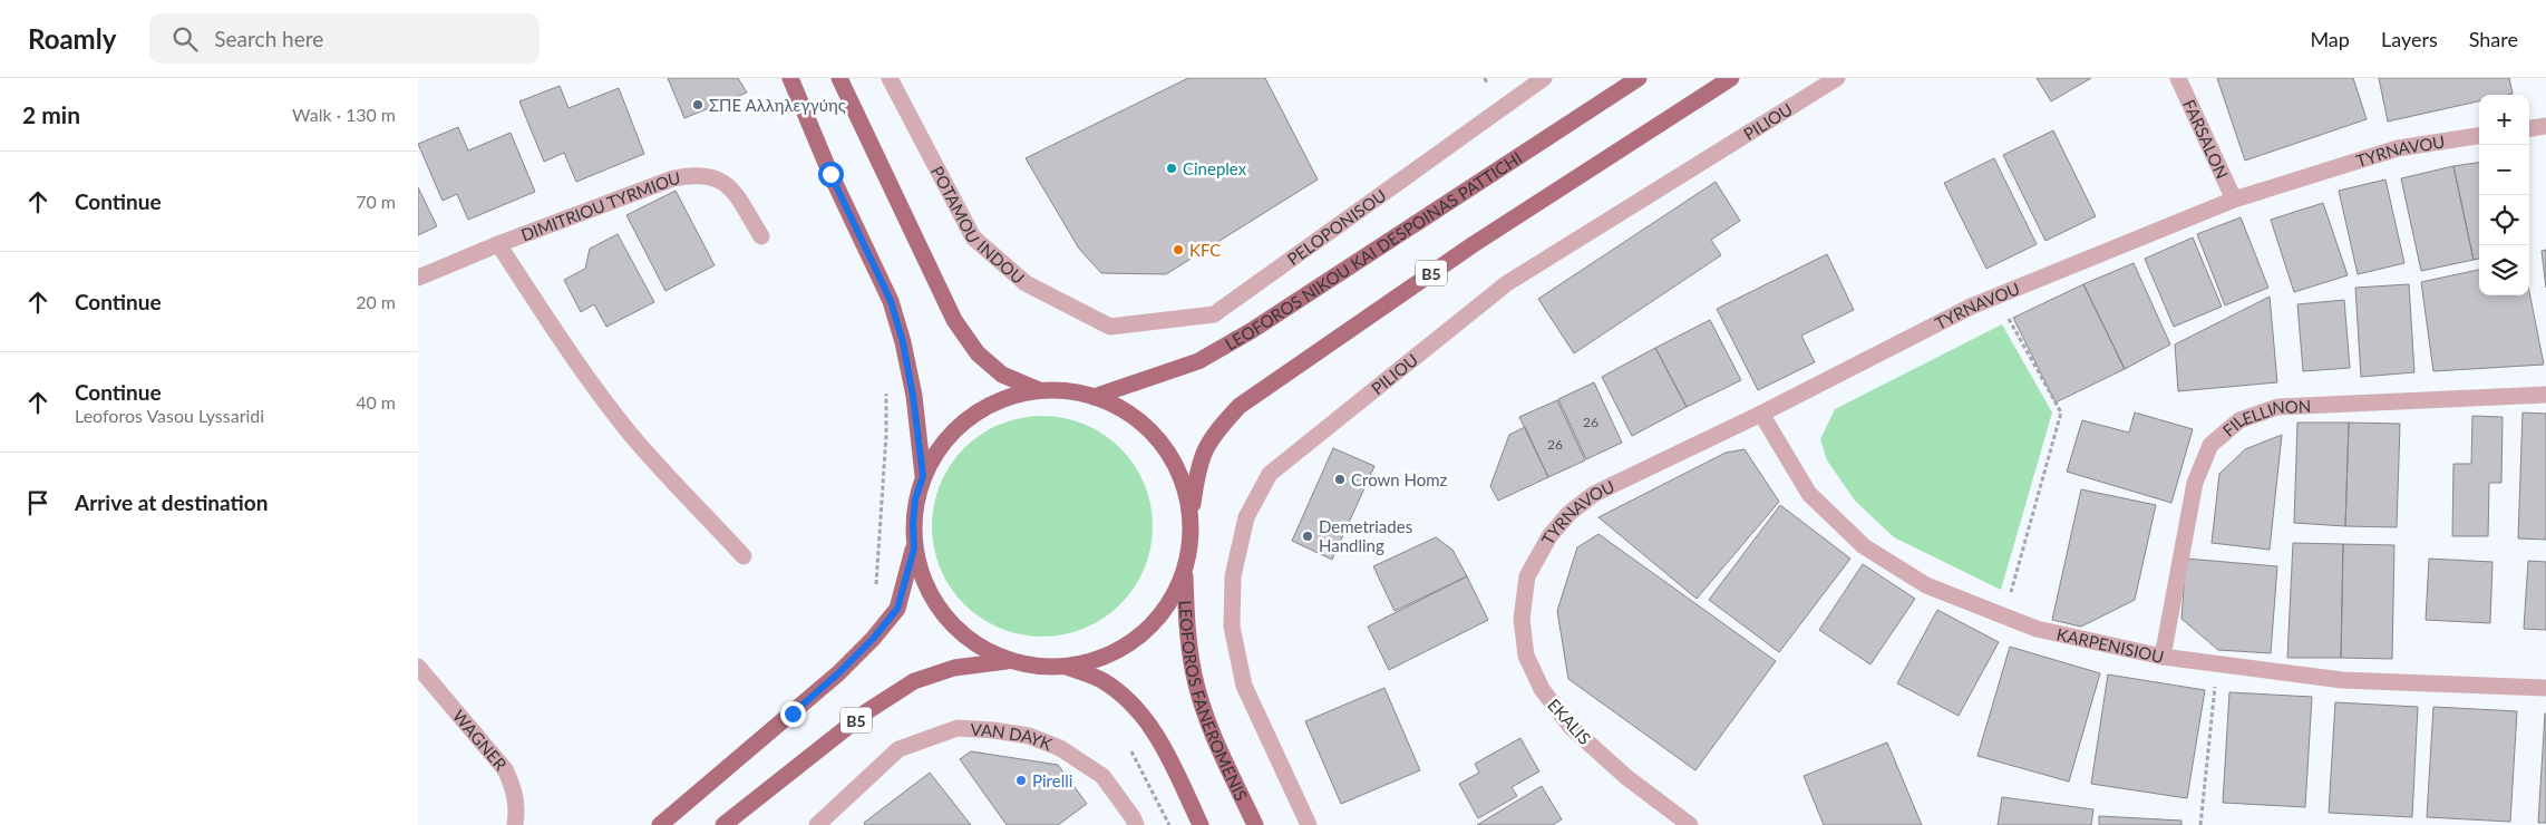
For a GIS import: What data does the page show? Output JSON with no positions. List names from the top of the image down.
{
  "streets": {
    "main road": ["LEOFOROS NIKOU KAI DESPOINAS PATTICHI", "B5", "LEOFOROS FANEROMENIS"],
    "street": [
      "PILIOU",
      "FARSALON",
      "TYRNAVOU",
      "DIMITRIOU TYRMIOU",
      "POTAMOU INDOU",
      "PELOPONISOU",
      "FILELLINON",
      "KARPENISIOU",
      "EKALIS",
      "VAN DAYK",
      "WAGNER"
    ]
  },
  "crossings": [
    ["FARSALON", "TYRNAVOU"],
    ["TYRNAVOU", "KARPENISIOU"],
    ["TYRNAVOU", "EKALIS"],
    ["POTAMOU INDOU", "PELOPONISOU"],
    ["LEOFOROS NIKOU KAI DESPOINAS PATTICHI", "B5"],
    ["B5", "LEOFOROS FANEROMENIS"],
    ["FILELLINON", "KARPENISIOU"]
  ],
  "places": [
    "ΣΠΕ Αλληλεγγύης",
    "Cineplex",
    "KFC",
    "Crown Homz",
    "Demetriades Handling",
    "Pirelli"
  ],
  "house_numbers": ["26", "26"],
  "page": {
    "header": "Roamly",
    "search": "Search here",
    "nav": ["Map", "Layers", "Share"],
    "heading": ["2 min", "Walk · 130 m"],
    "map_buttons": ["+", "−"],
    "list": [
      ["Continue", "70 m"],
      ["Continue", "20 m"],
      ["Continue", "Leoforos Vasou Lyssaridi", "40 m"],
      "Arrive at destination"
    ]
  }
}
